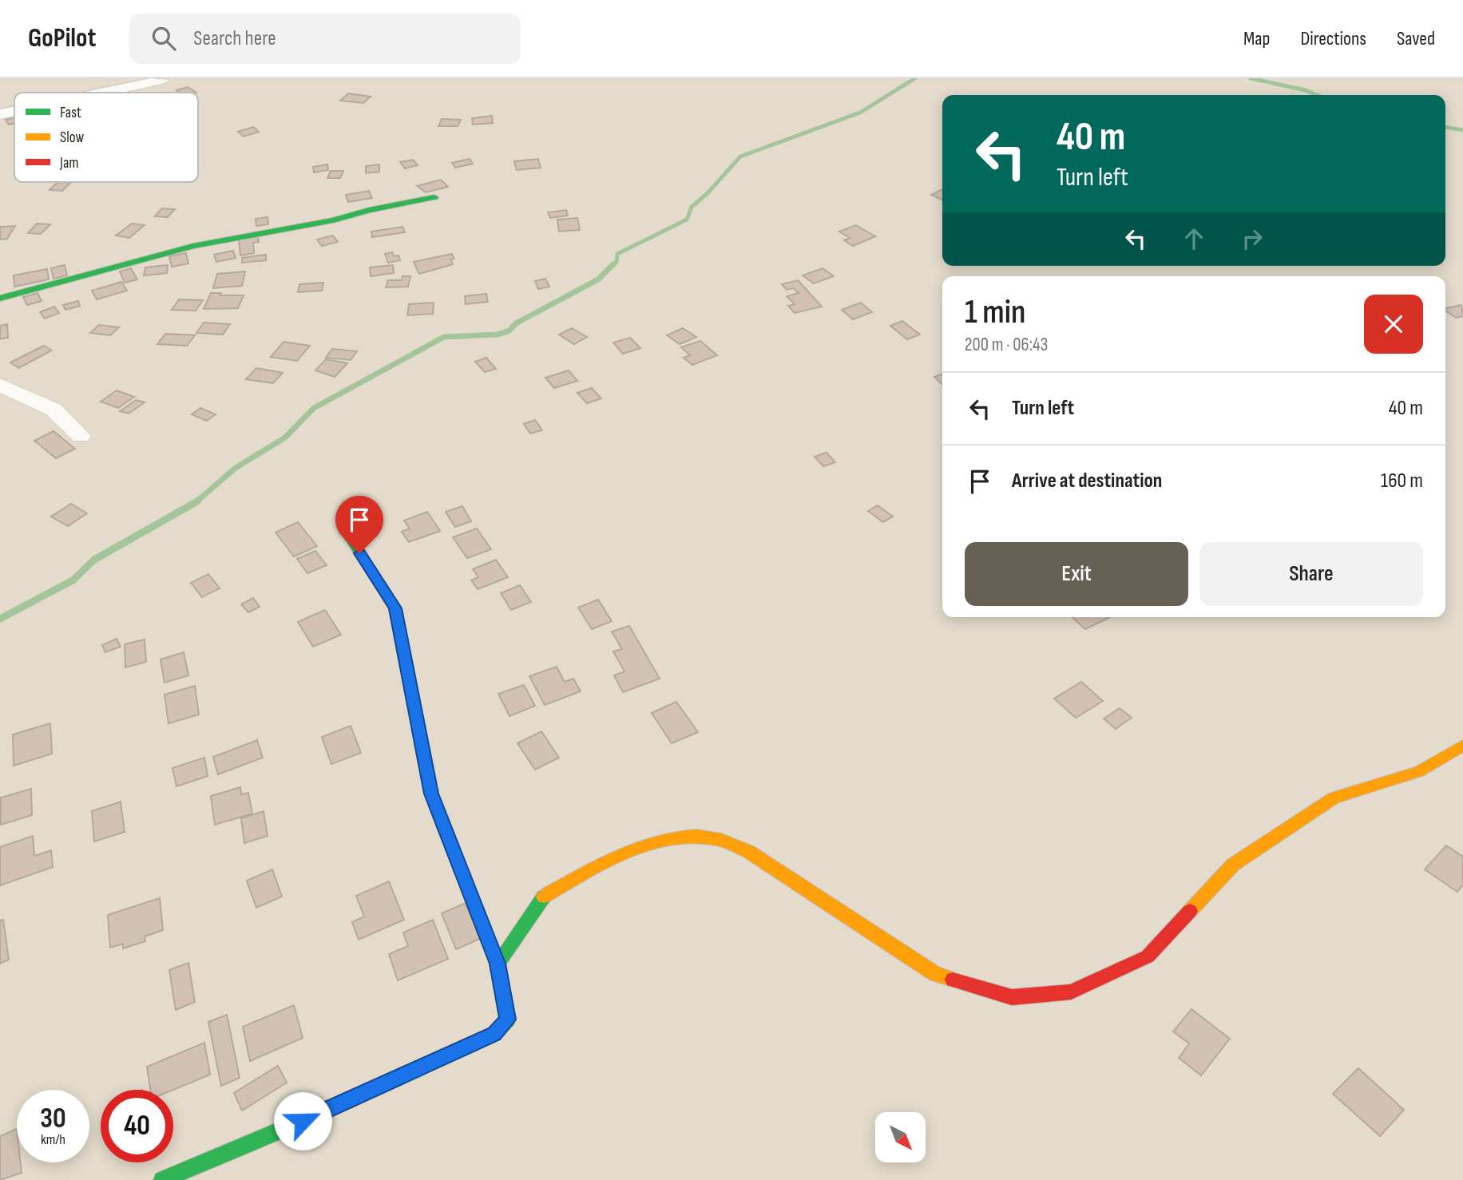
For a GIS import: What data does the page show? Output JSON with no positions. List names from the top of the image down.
{
  "legend": ["Fast", "Slow", "Jam"],
  "north": "bottom right",
  "page": {
    "header": "GoPilot",
    "search": "Search here",
    "nav": ["Map", "Directions", "Saved"],
    "turn": ["40 m", "Turn left"],
    "heading": ["1 min", "200 m · 06:43"],
    "list": [
      {
        "name": "Turn left",
        "value": "40 m"
      },
      {
        "name": "Arrive at destination",
        "value": "160 m"
      }
    ],
    "buttons": ["Exit", "Share"],
    "speed": "30 km/h",
    "limit": "40"
  }
}
